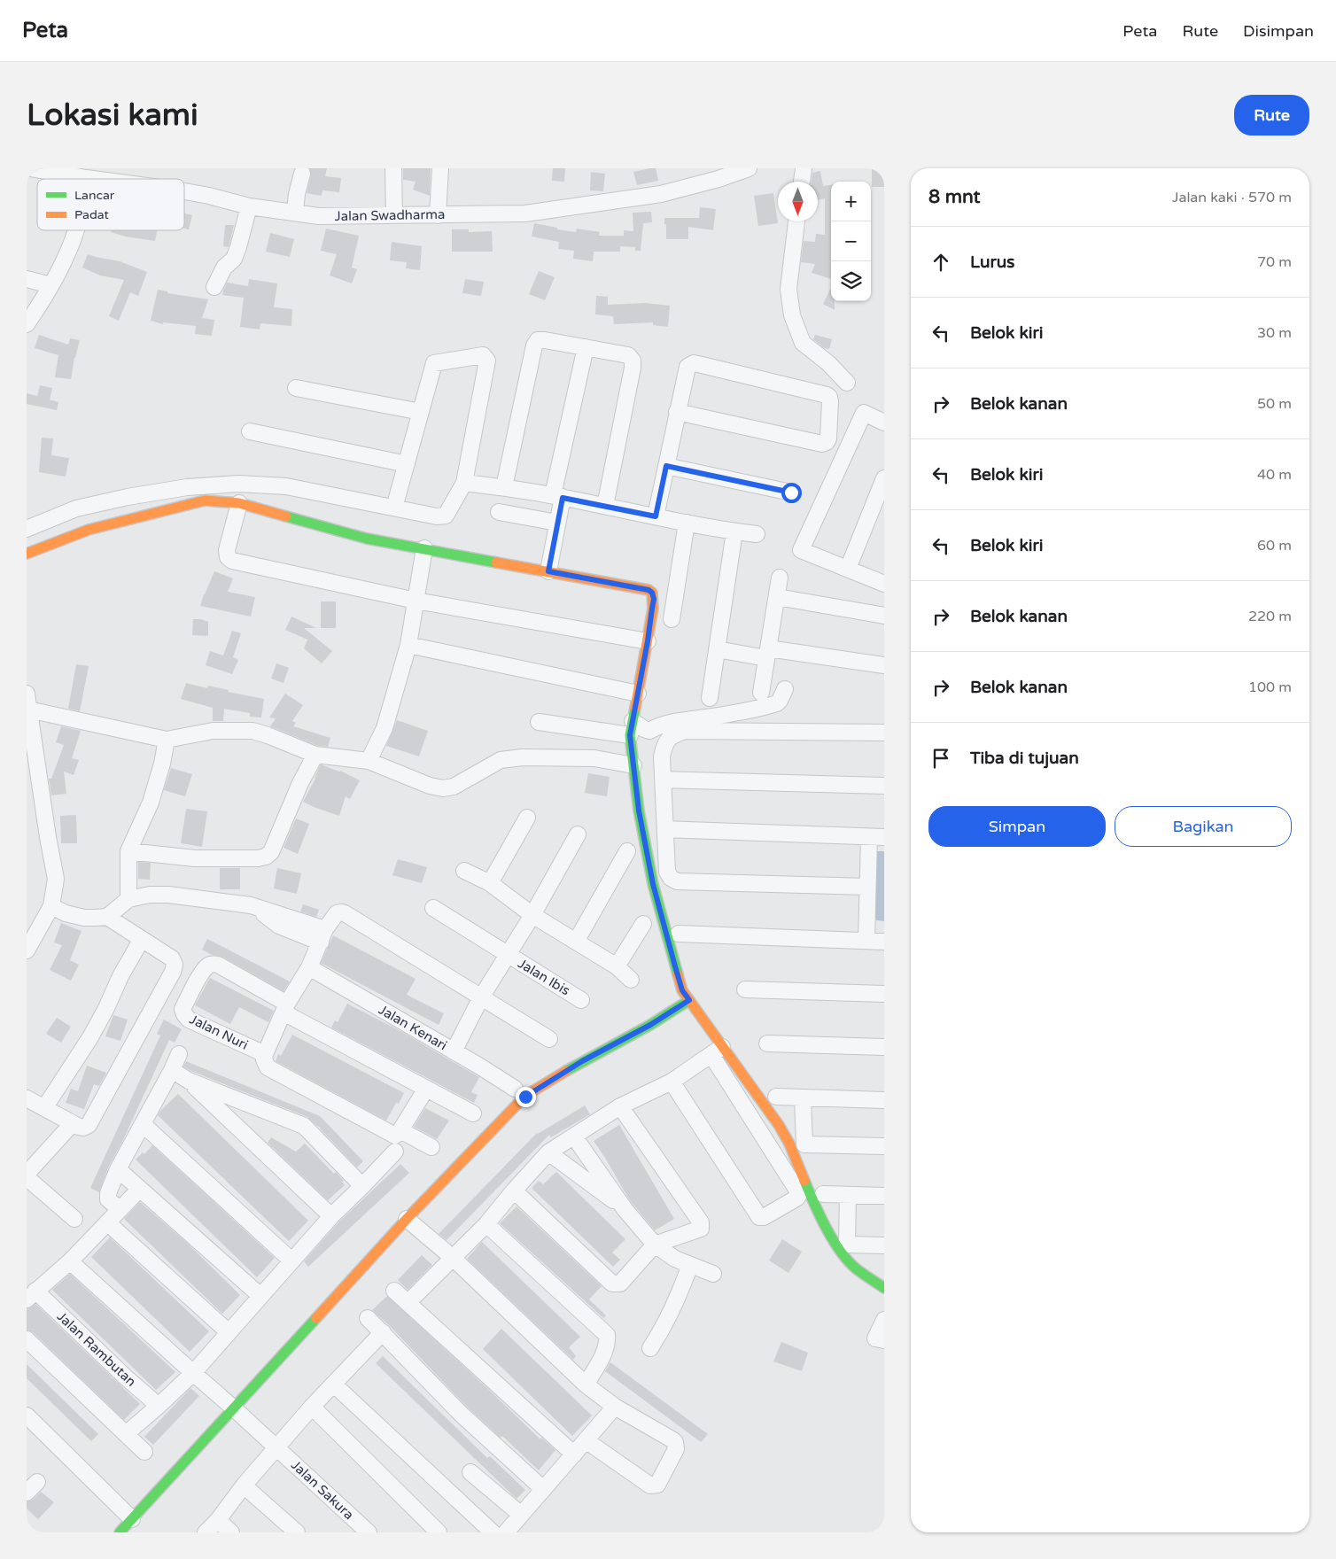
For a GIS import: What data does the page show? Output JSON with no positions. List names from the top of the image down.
{
  "streets": {
    "street": [
      "Jalan Swadharma",
      "Jalan Ibis",
      "Jalan Kenari",
      "Jalan Nuri",
      "Jalan Rambutan",
      "Jalan Sakura"
    ]
  },
  "legend": ["Lancar", "Padat"],
  "north": "bottom",
  "page": {
    "header": "Peta",
    "nav": ["Peta", "Rute", "Disimpan"],
    "buttons": [
      "Rute",
      ["Simpan", "Bagikan"]
    ],
    "title": "Lokasi kami",
    "heading": ["8 mnt", "Jalan kaki · 570 m"],
    "map_buttons": ["+", "−"],
    "list": [
      ["Lurus", "70 m"],
      ["Belok kiri", "30 m"],
      ["Belok kanan", "50 m"],
      ["Belok kiri", "40 m"],
      ["Belok kiri", "60 m"],
      ["Belok kanan", "220 m"],
      ["Belok kanan", "100 m"],
      "Tiba di tujuan"
    ]
  }
}
